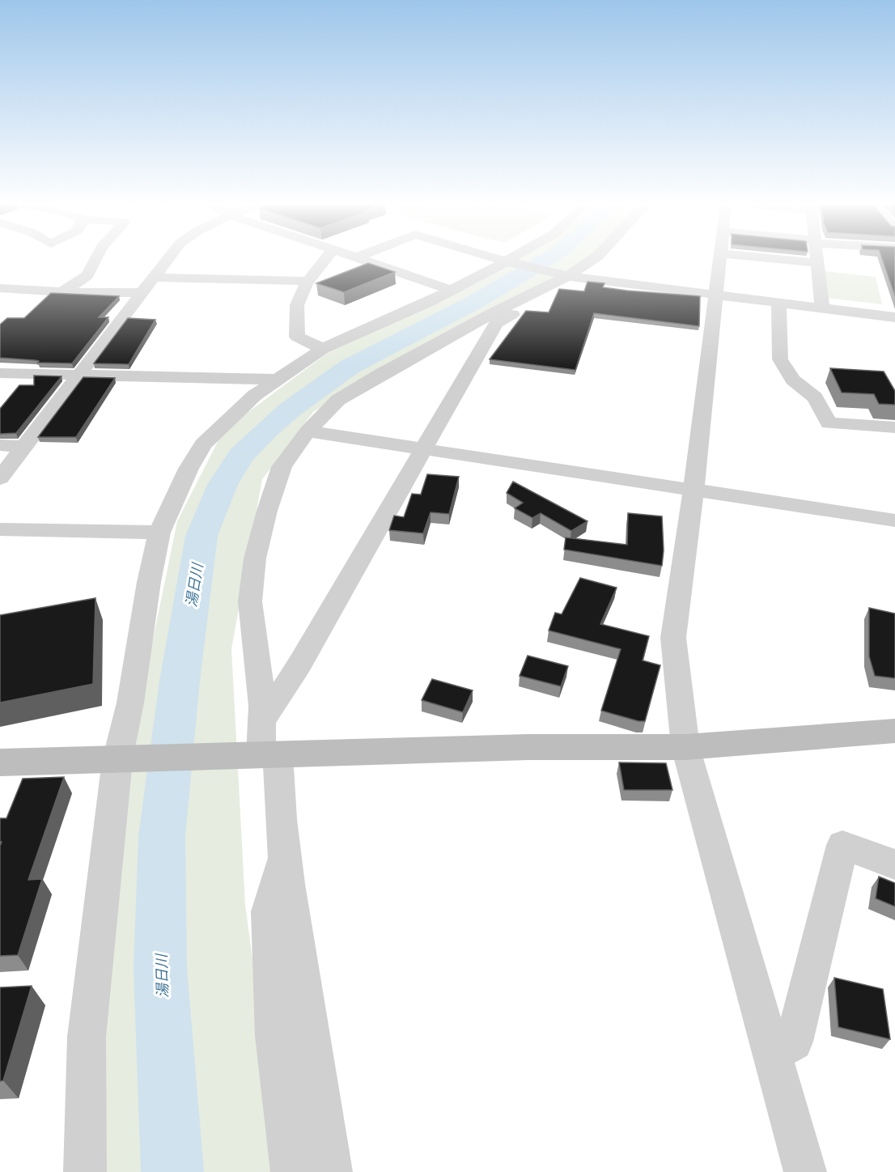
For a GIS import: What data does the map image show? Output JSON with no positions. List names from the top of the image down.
{
  "water": ["湯日川"]
}
